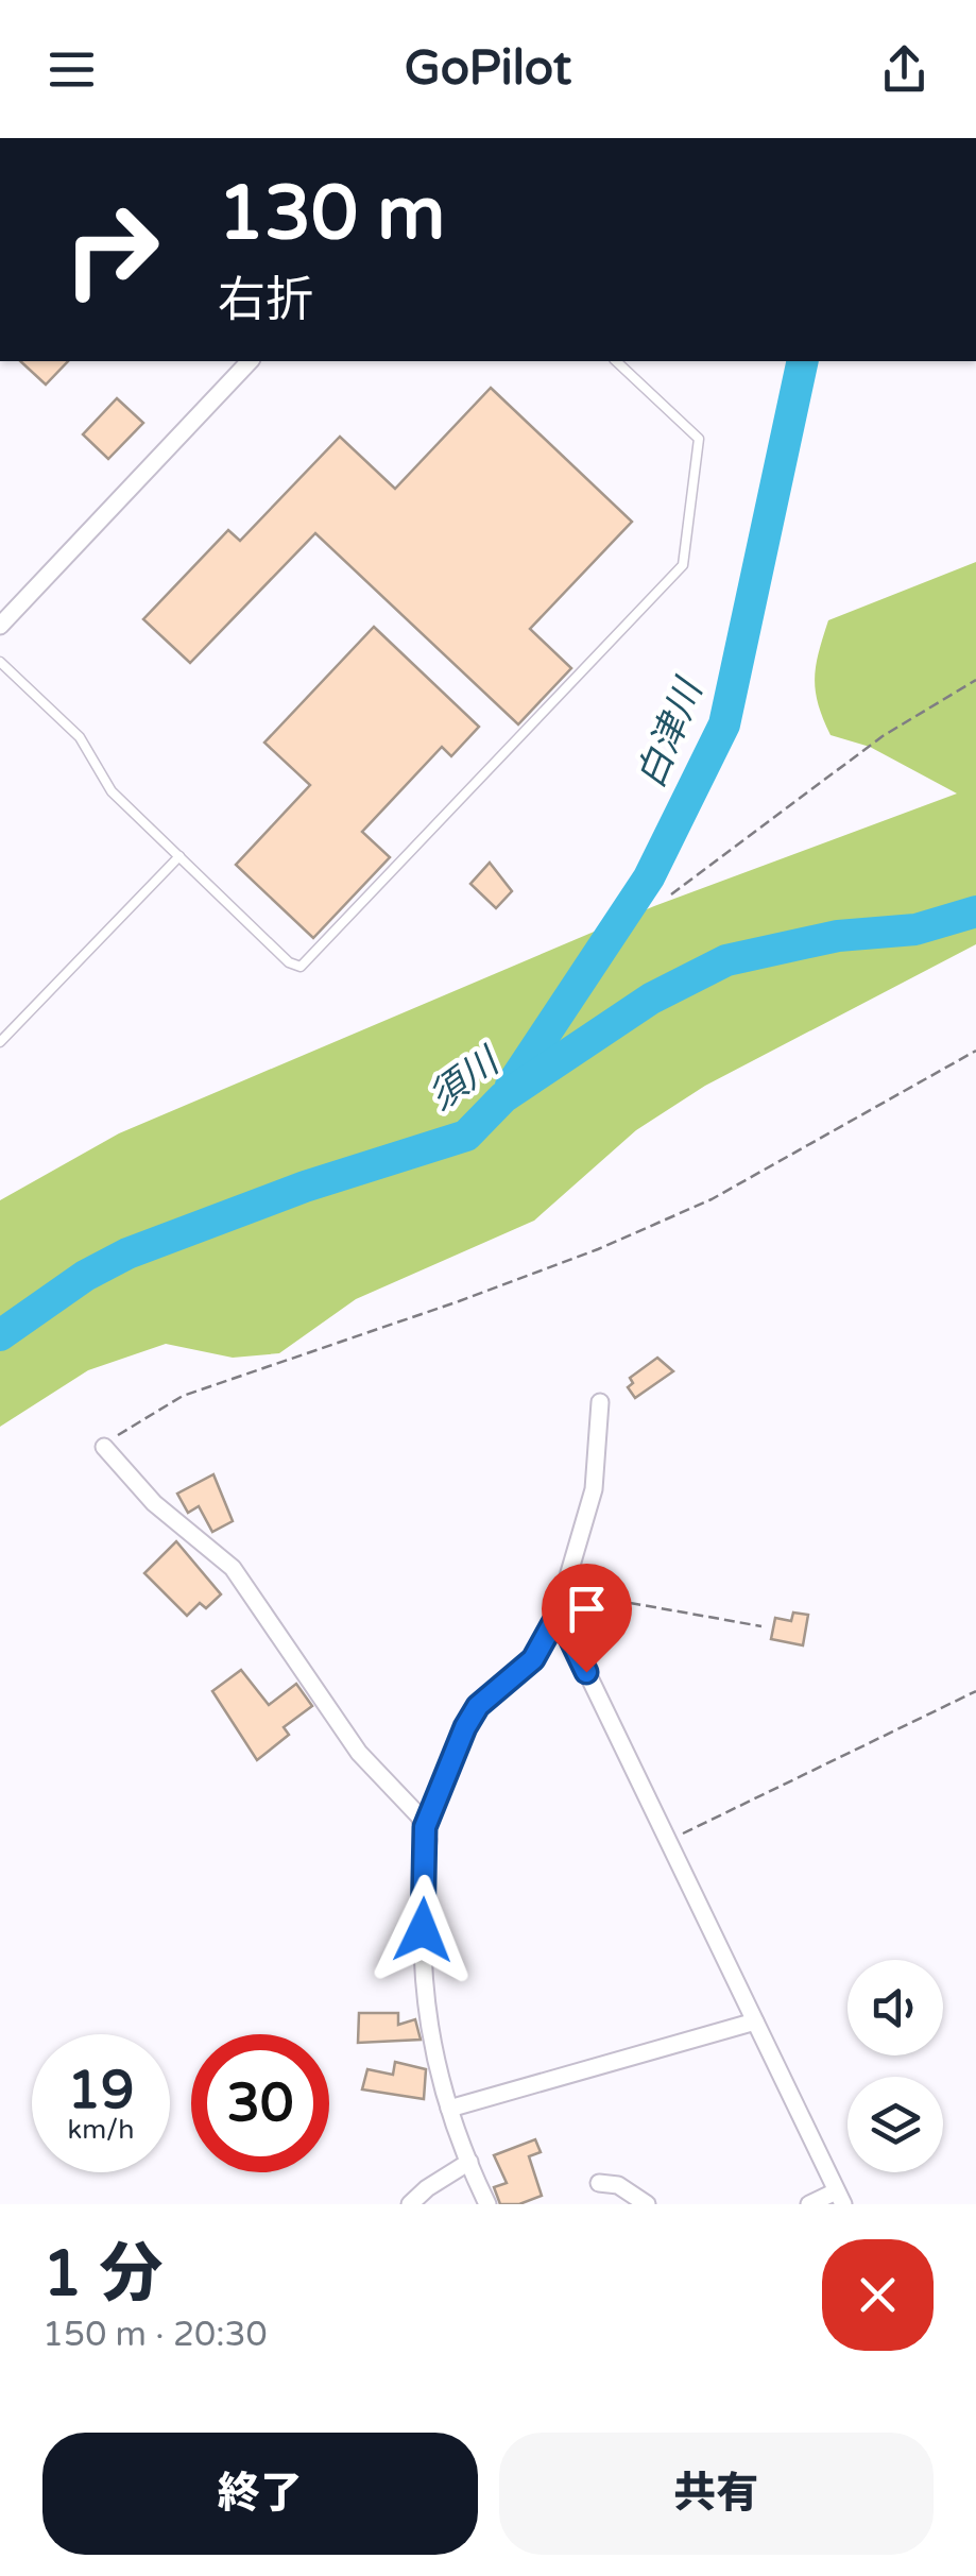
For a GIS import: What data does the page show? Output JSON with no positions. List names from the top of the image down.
{
  "water": ["白津川", "須川"],
  "page": {
    "header": "GoPilot",
    "turn": ["130 m", "右折"],
    "speed": "19 km/h",
    "limit": "30",
    "heading": ["1 分", "150 m · 20:30"],
    "buttons": ["終了", "共有"]
  }
}
